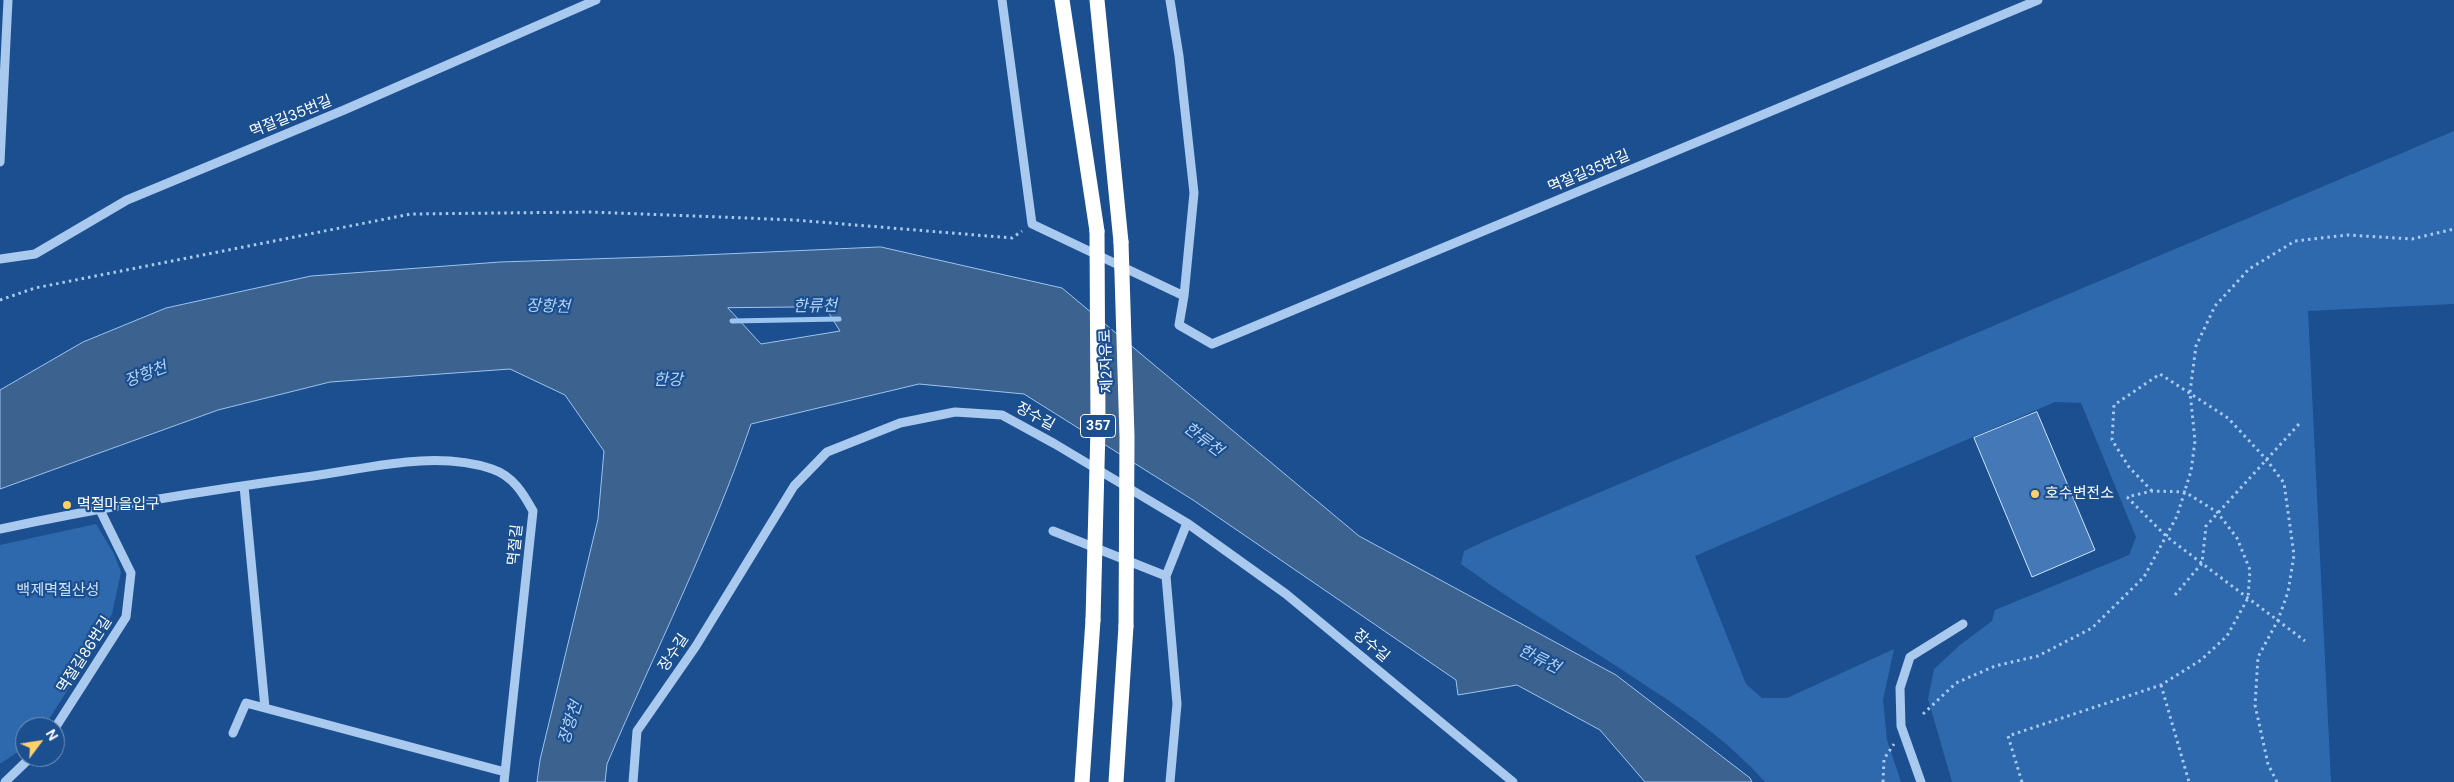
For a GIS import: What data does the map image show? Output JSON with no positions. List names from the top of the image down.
{
  "streets": {
    "highway": ["제2자유로", "357"],
    "street": [
      "멱절길35번길",
      "장수길",
      "멱절길",
      "멱절길86번길"
    ]
  },
  "crossings": [
    ["멱절길", "멱절길86번길"]
  ],
  "water": ["장항천", "한류천", "한강"],
  "parks": ["백제멱절산성"],
  "places": ["호수변전소", "멱절마을입구"],
  "north": "top right"
}
